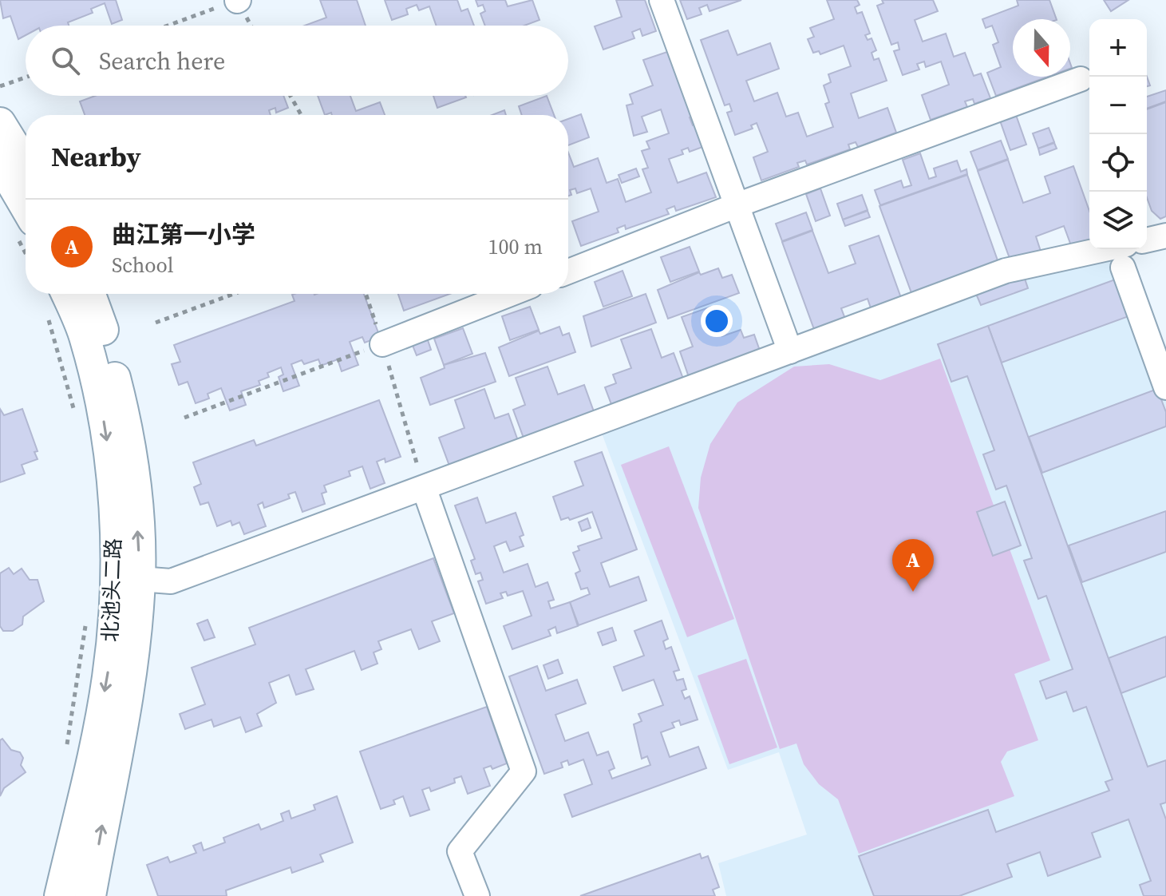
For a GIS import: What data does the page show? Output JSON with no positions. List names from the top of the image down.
{
  "streets": {
    "main road": ["北池头二路"]
  },
  "north": "bottom",
  "page": {
    "map_buttons": ["+", "−"],
    "search": "Search here",
    "heading": "Nearby",
    "list": [
      {
        "mark": "A",
        "name": "曲江第一小学",
        "note": "School",
        "value": "100 m"
      }
    ],
    "pins": "A"
  }
}
